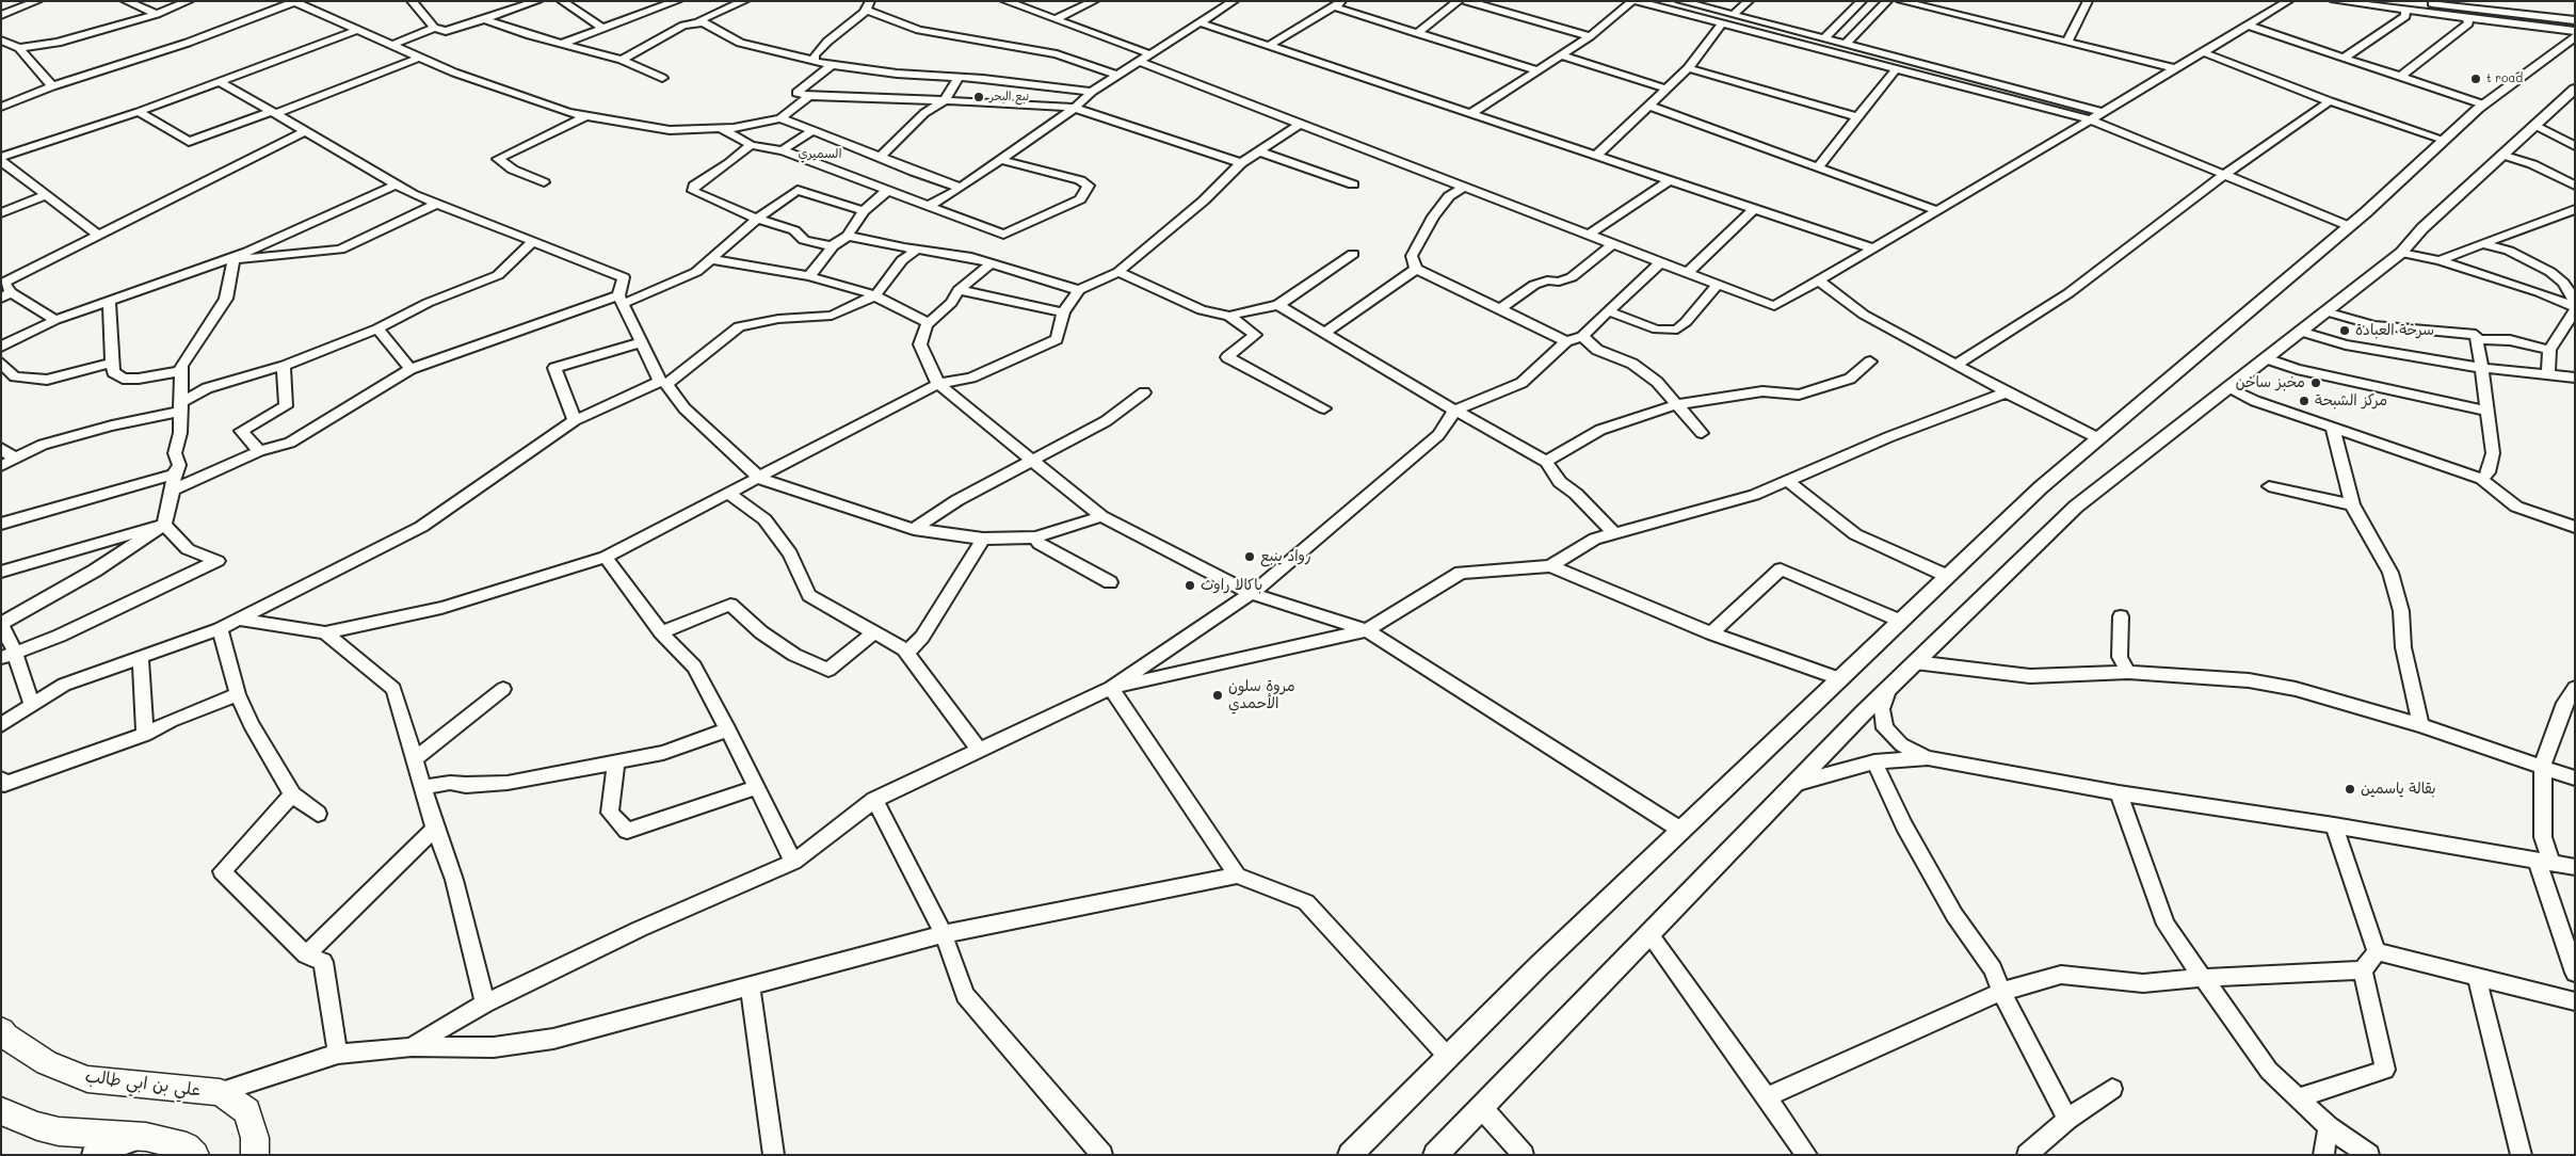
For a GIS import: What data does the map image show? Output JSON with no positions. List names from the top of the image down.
{
  "streets": {
    "main road": ["علي بن ابي طالب"]
  },
  "districts": ["السميري"],
  "places": [
    "t road",
    "نبع البحر",
    "سرخة العبادة",
    "مخبز ساخن",
    "مركز الشبحة",
    "رواد ينبع",
    "باكالا راوث",
    "مروة سلون الأحمدي",
    "بقالة ياسمين"
  ]
}
